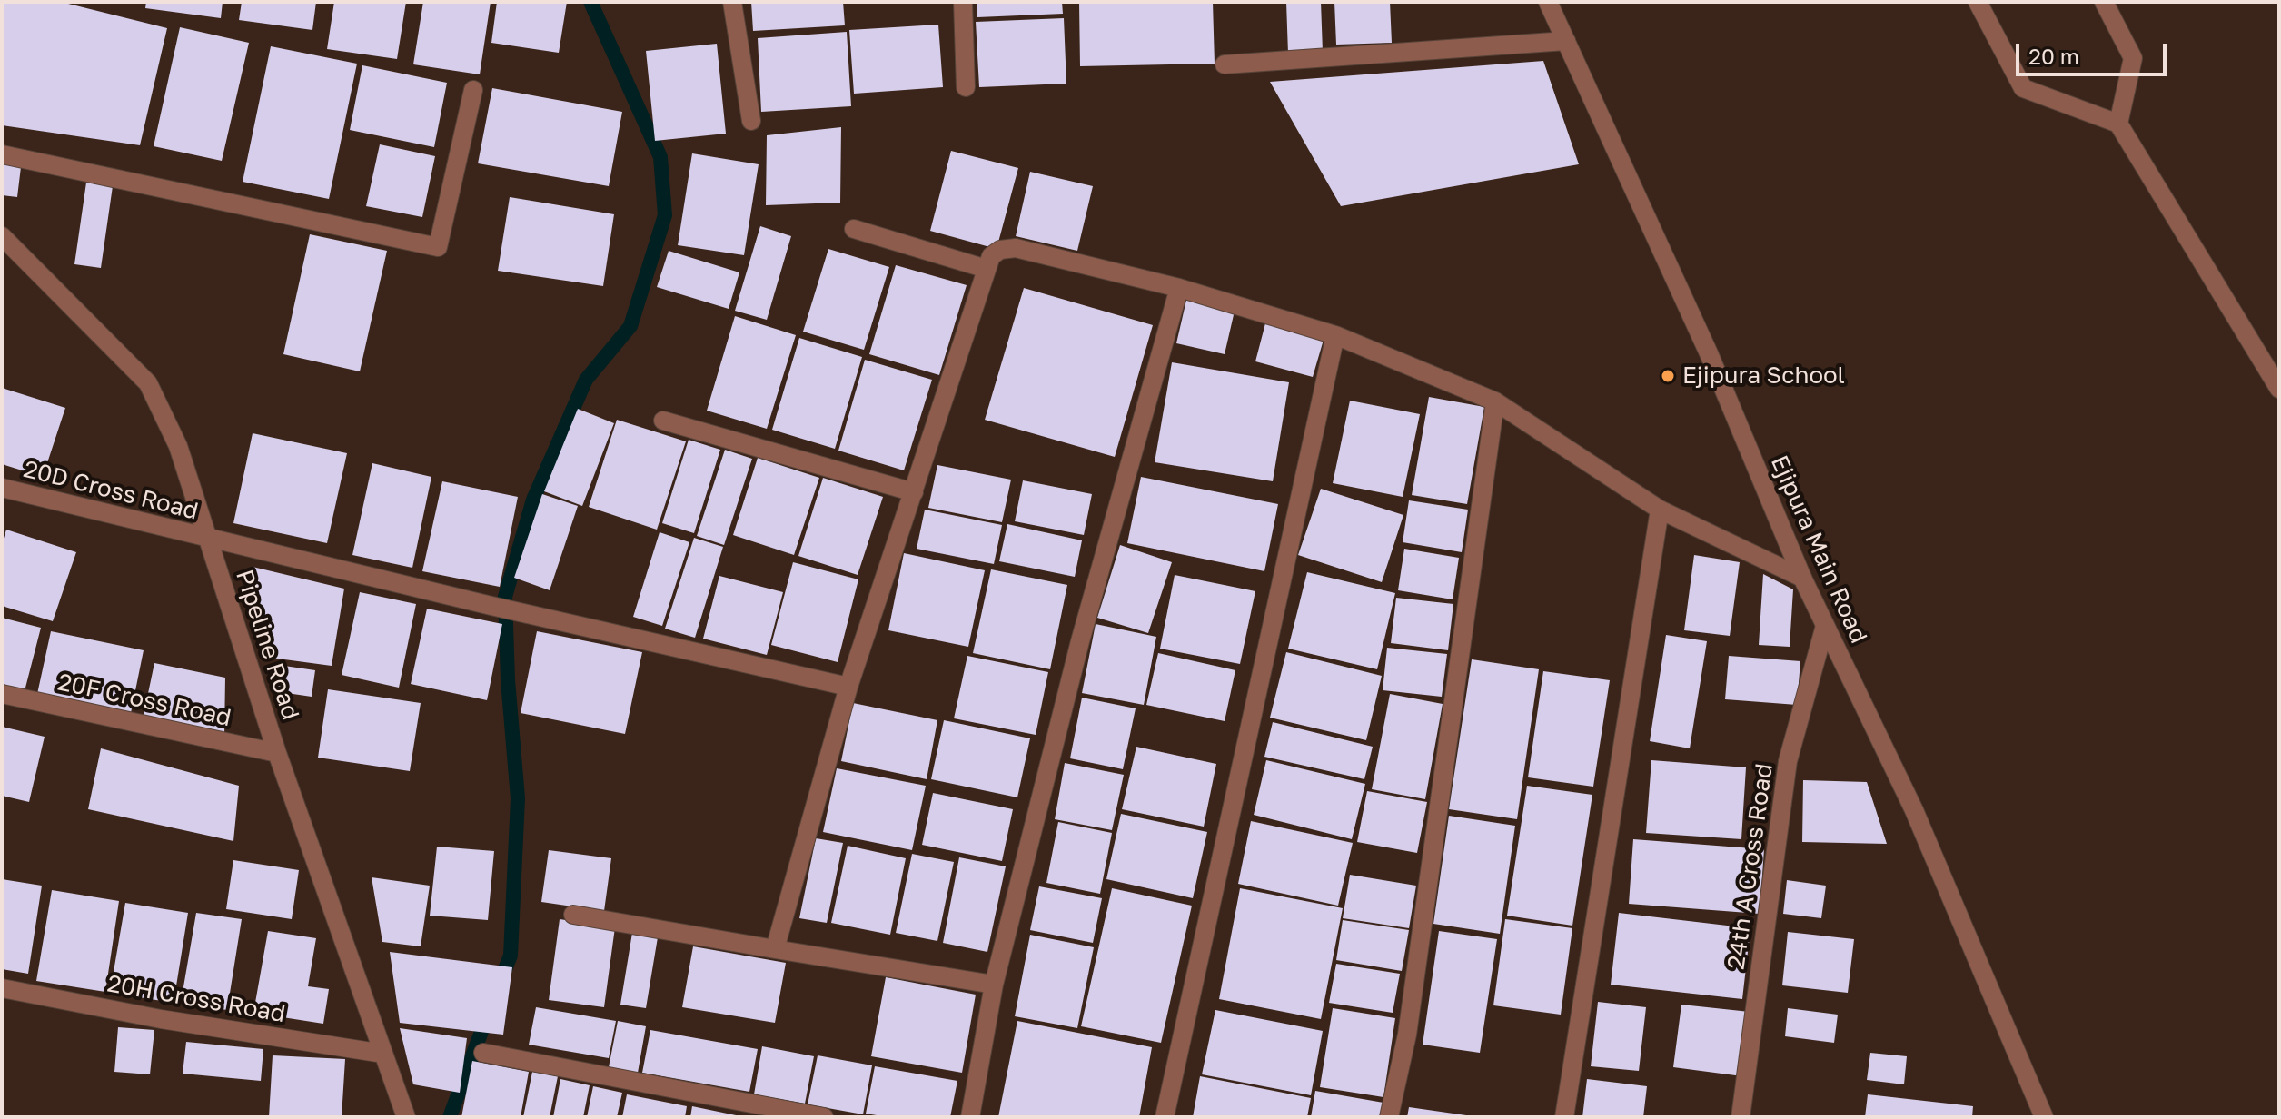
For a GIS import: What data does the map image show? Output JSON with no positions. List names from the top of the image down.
{
  "streets": {
    "street": [
      "20D Cross Road",
      "Ejipura Main Road",
      "Pipeline Road",
      "20F Cross Road",
      "24th A Cross Road",
      "20H Cross Road"
    ]
  },
  "crossings": [
    ["20D Cross Road", "Pipeline Road"],
    ["Ejipura Main Road", "24th A Cross Road"],
    ["Pipeline Road", "20F Cross Road"],
    ["Pipeline Road", "20H Cross Road"]
  ],
  "places": ["Ejipura School"],
  "scale_bar": "20 m"
}
